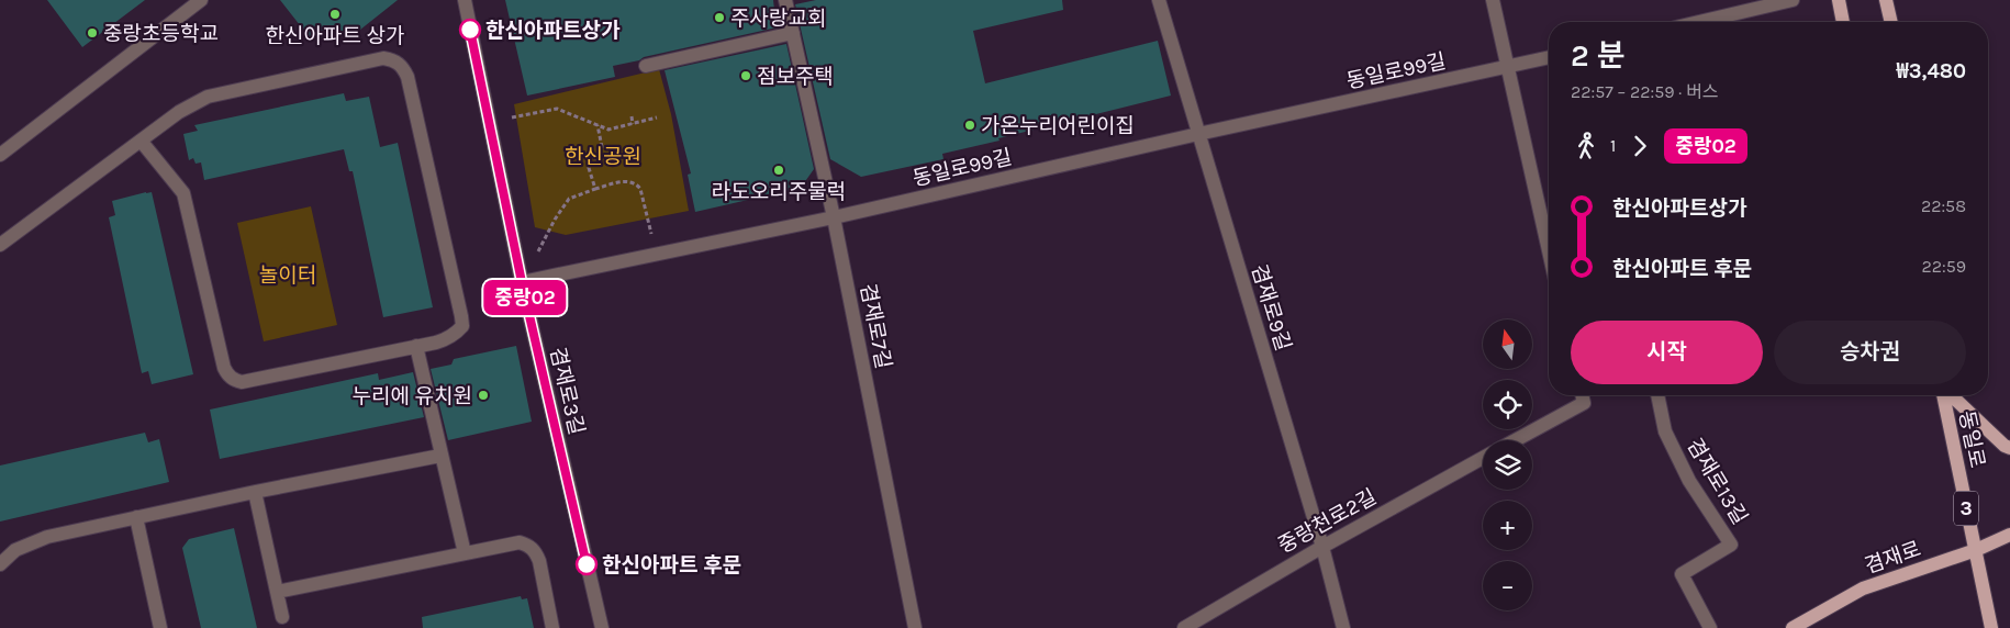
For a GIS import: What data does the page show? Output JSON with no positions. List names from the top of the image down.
{
  "streets": {
    "main road": ["동일로", "3", "겸재로"],
    "street": [
      "동일로99길",
      "겸재로9길",
      "겸재로7길",
      "겸재로3길",
      "겸재로13길",
      "중랑천로2길"
    ]
  },
  "crossings": [
    ["동일로99길", "겸재로9길"],
    ["동일로99길", "겸재로7길"],
    ["동일로99길", "겸재로3길"],
    ["겸재로9길", "중랑천로2길"],
    ["동일로", "겸재로"]
  ],
  "parks": ["한신공원", "놀이터"],
  "places": [
    "한신아파트 상가",
    "주사랑교회",
    "한신아파트상가",
    "중랑초등학교",
    "점보주택",
    "가온누리어린이집",
    "라도오리주물럭",
    "누리에 유치원",
    "한신아파트 후문"
  ],
  "lines": ["bus line 중랑02"],
  "north": "top",
  "page": {
    "on_map": "중랑02",
    "heading": ["2 분", "22:57 – 22:59 · 버스", "₩3,480"],
    "legs": ["1", "중랑02"],
    "list": [
      {
        "name": "한신아파트상가",
        "value": "22:58"
      },
      {
        "name": "한신아파트 후문",
        "value": "22:59"
      }
    ],
    "buttons": ["시작", "승차권"],
    "map_buttons": ["+", "−"]
  }
}
